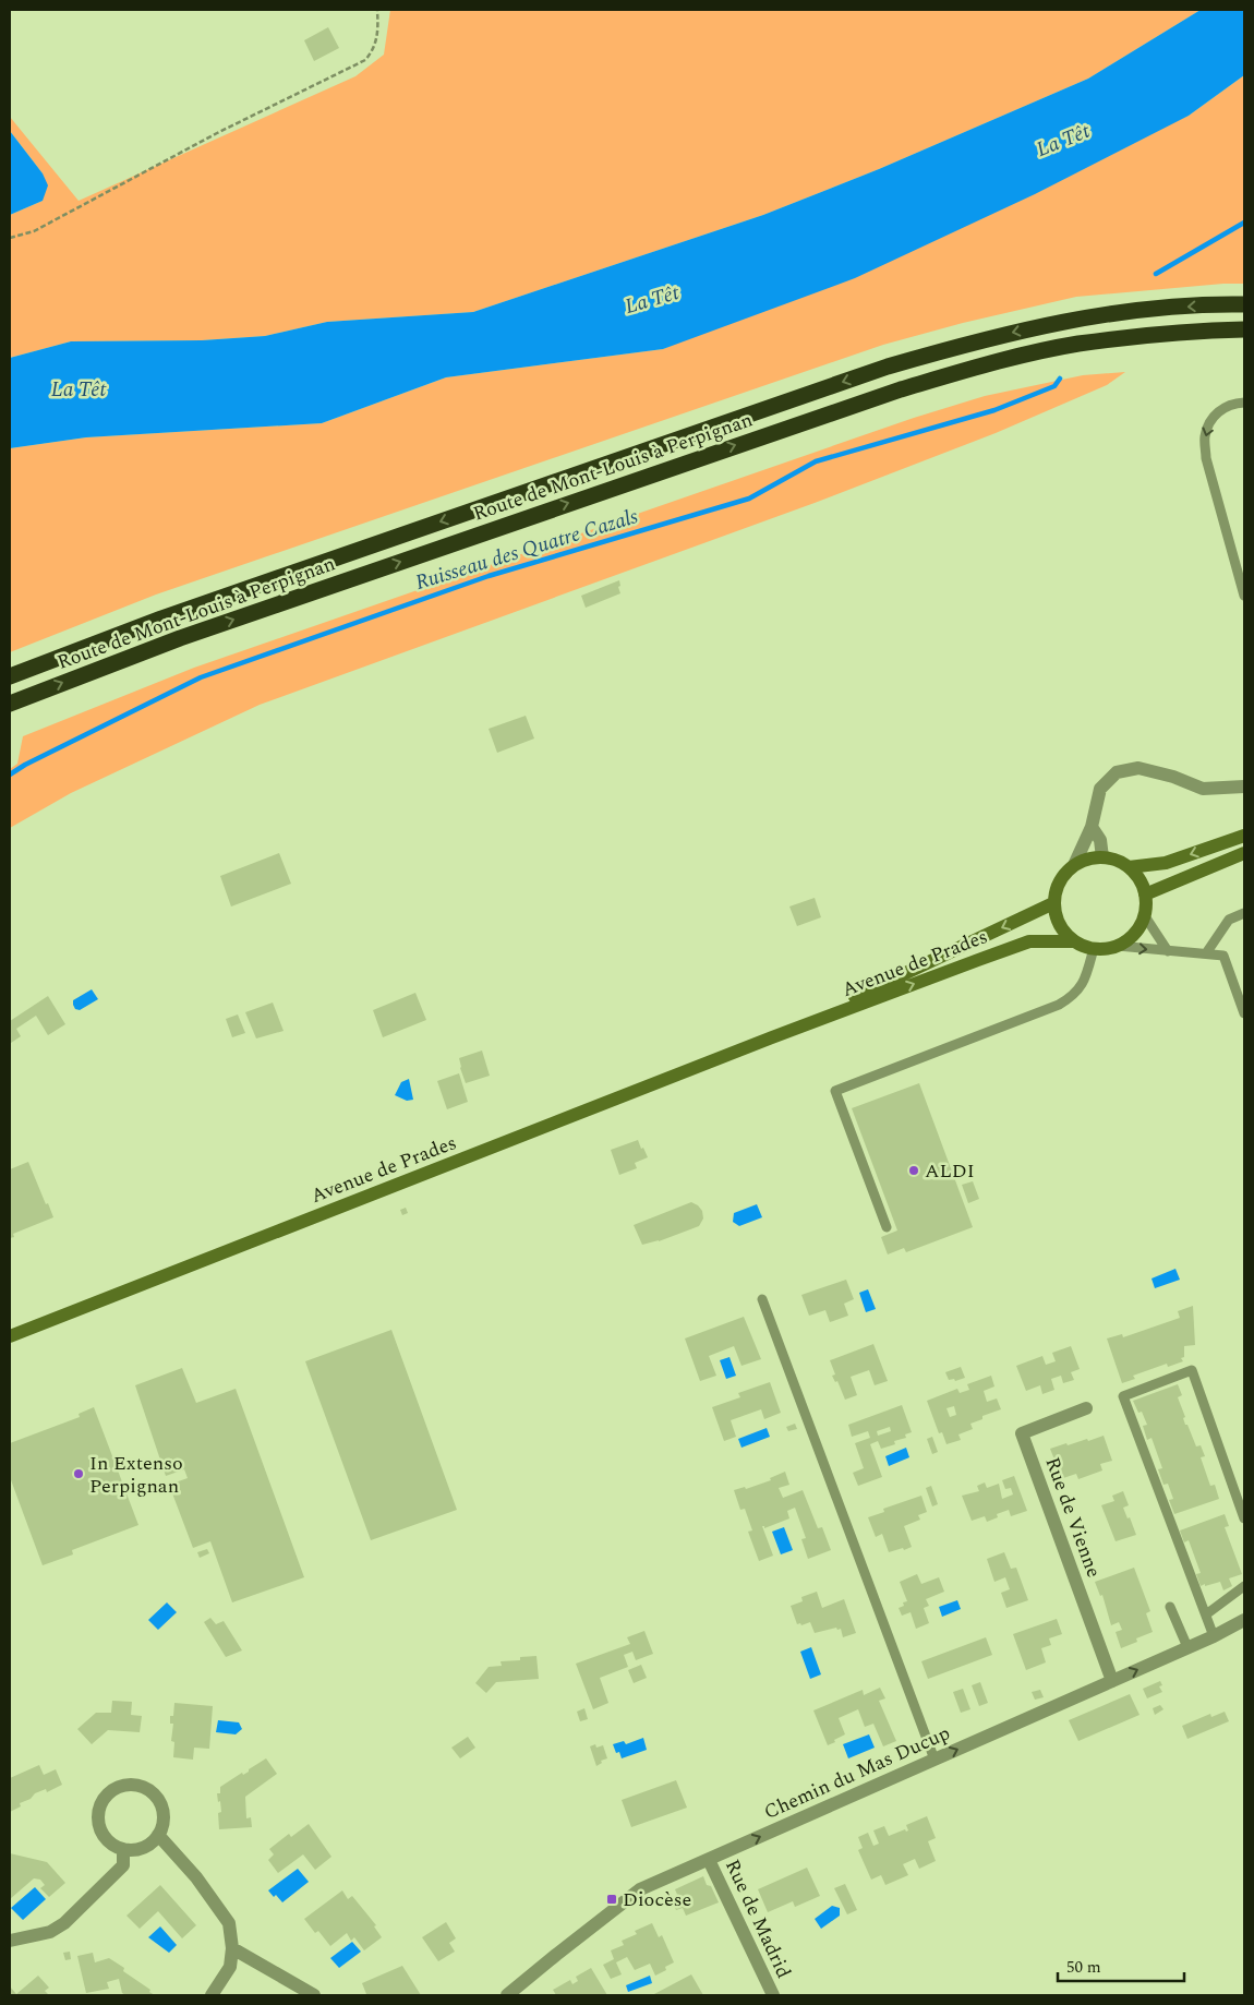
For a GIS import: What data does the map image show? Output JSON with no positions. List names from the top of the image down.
{
  "streets": {
    "highway": ["Route de Mont-Louis à Perpignan"],
    "main road": ["Avenue de Prades"],
    "street": ["Rue de Vienne", "Chemin du Mas Ducup", "Rue de Madrid"]
  },
  "crossings": [
    ["Rue de Vienne", "Chemin du Mas Ducup"],
    ["Chemin du Mas Ducup", "Rue de Madrid"]
  ],
  "one_way": ["Chemin du Mas Ducup"],
  "water": ["La Têt", "Ruisseau des Quatre Cazals"],
  "places": {
    "other": ["ALDI", "In Extenso Perpignan"],
    "transit": ["Diocèse"]
  },
  "scale_bar": "50 m"
}
